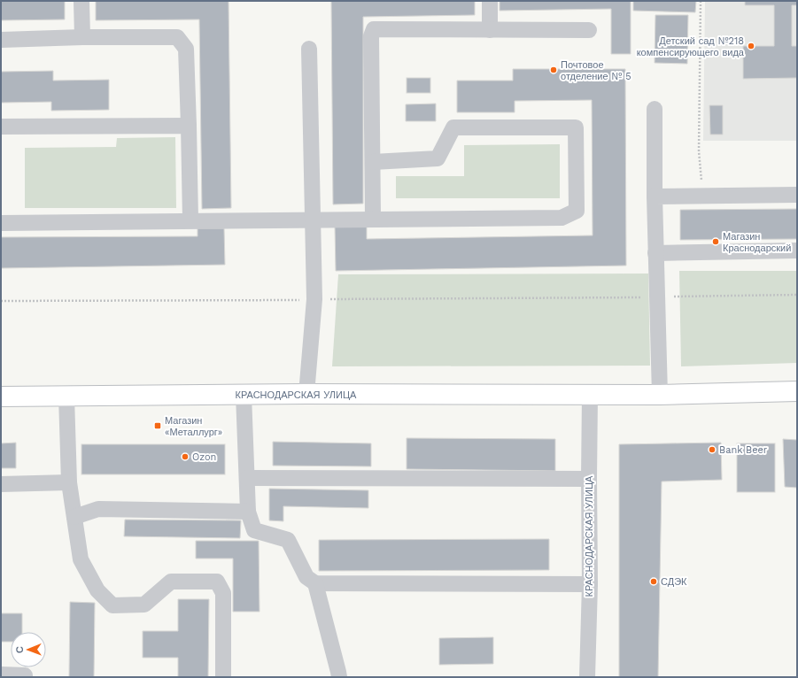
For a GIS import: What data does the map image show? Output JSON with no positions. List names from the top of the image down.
{
  "streets": {
    "main road": ["КРАСНОДАРСКАЯ УЛИЦА"]
  },
  "places": {
    "other": [
      "Детский сад №218 компенсирующего вида",
      "Почтовое отделение № 5",
      "Магазин Краснодарский",
      "Bank Beer",
      "Ozon",
      "СДЭК"
    ],
    "transit": ["Магазин «Металлург»"]
  },
  "north": "left"
}
